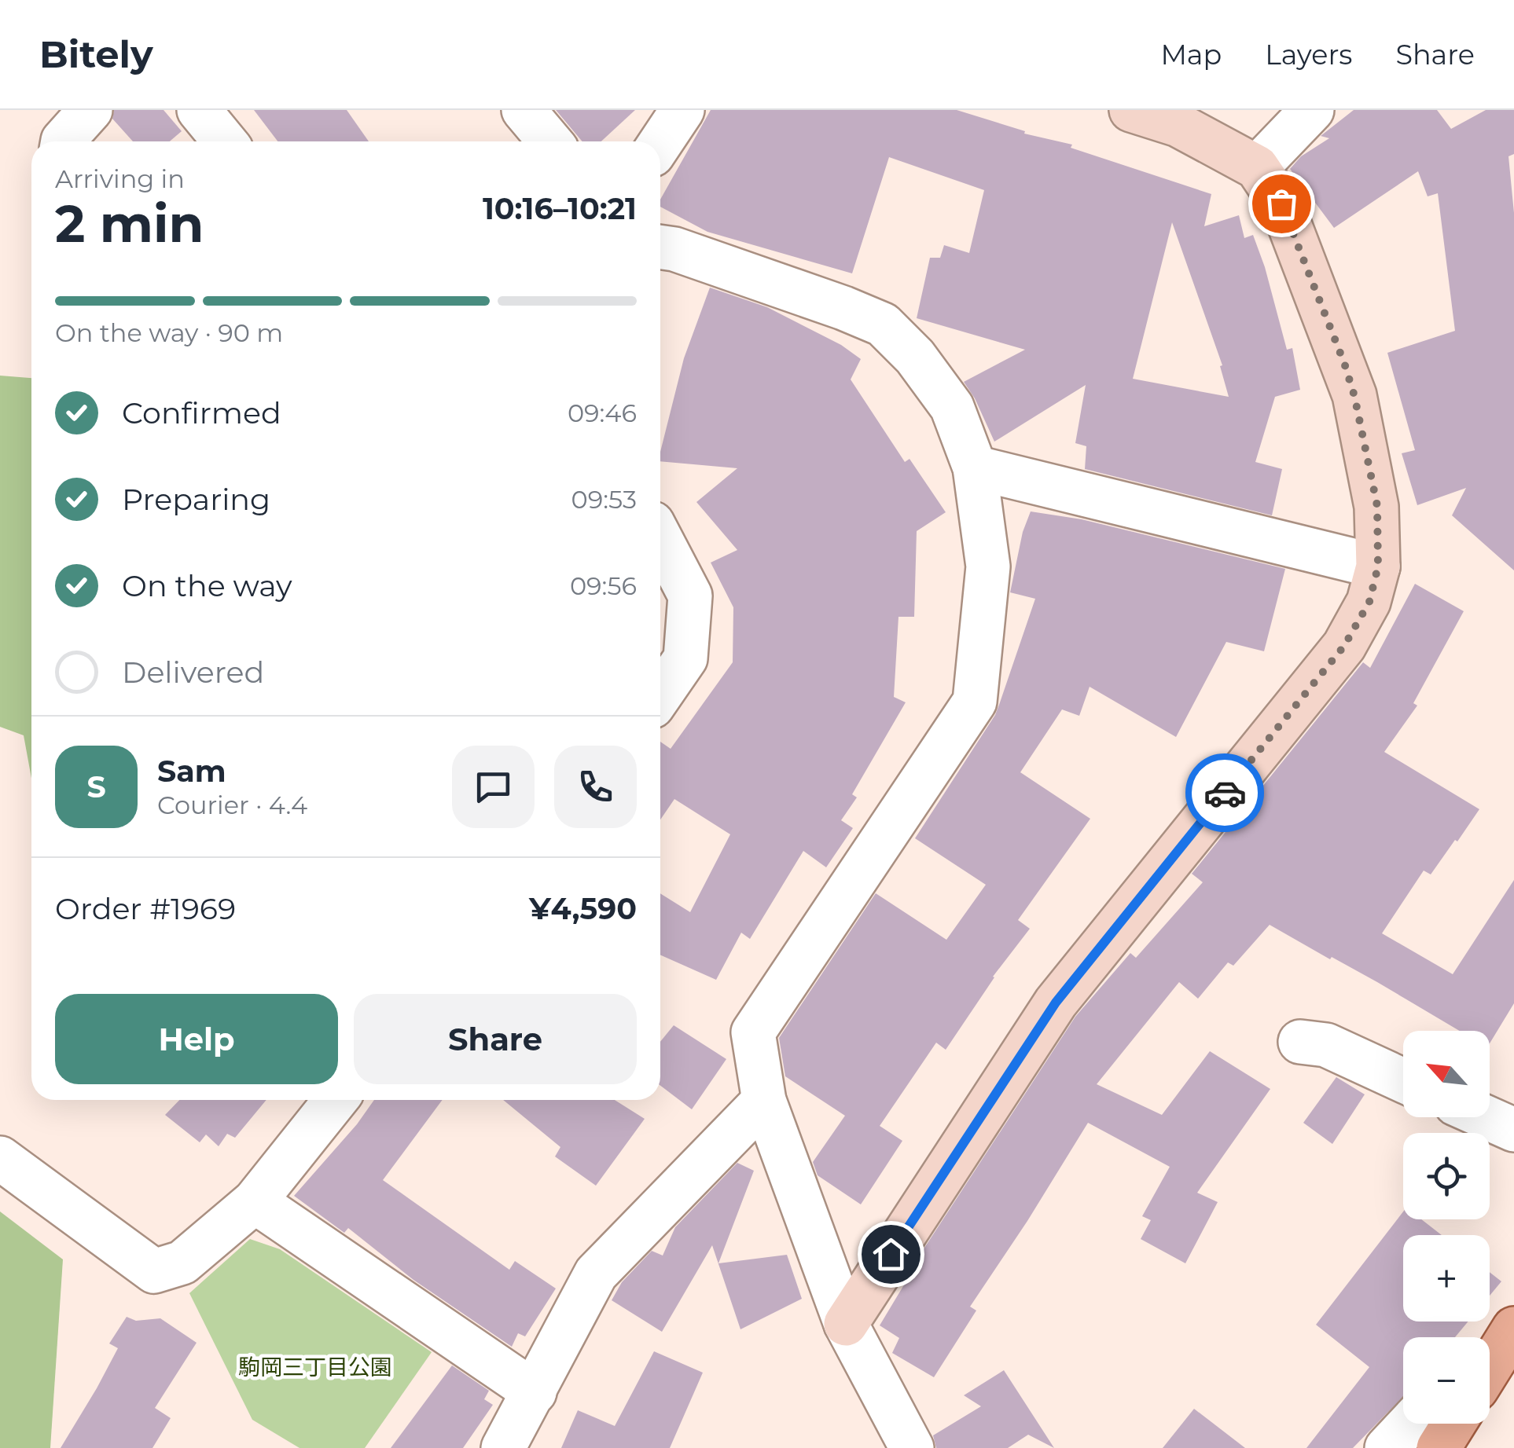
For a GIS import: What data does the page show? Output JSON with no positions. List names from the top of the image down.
{
  "parks": ["駒岡三丁目公園"],
  "north": "top left",
  "page": {
    "header": "Bitely",
    "nav": ["Map", "Layers", "Share"],
    "heading": ["2 min", "Arriving in", "10:16–10:21"],
    "panel": [
      "Sam",
      "Courier · 4.4",
      "Order #1969",
      "¥4,590"
    ],
    "bar": "On the way · 90 m",
    "list": [
      ["Confirmed", "09:46"],
      ["Preparing", "09:53"],
      ["On the way", "09:56"],
      "Delivered"
    ],
    "round": "S",
    "buttons": ["Help", "Share"],
    "map_buttons": ["+", "−"]
  }
}
